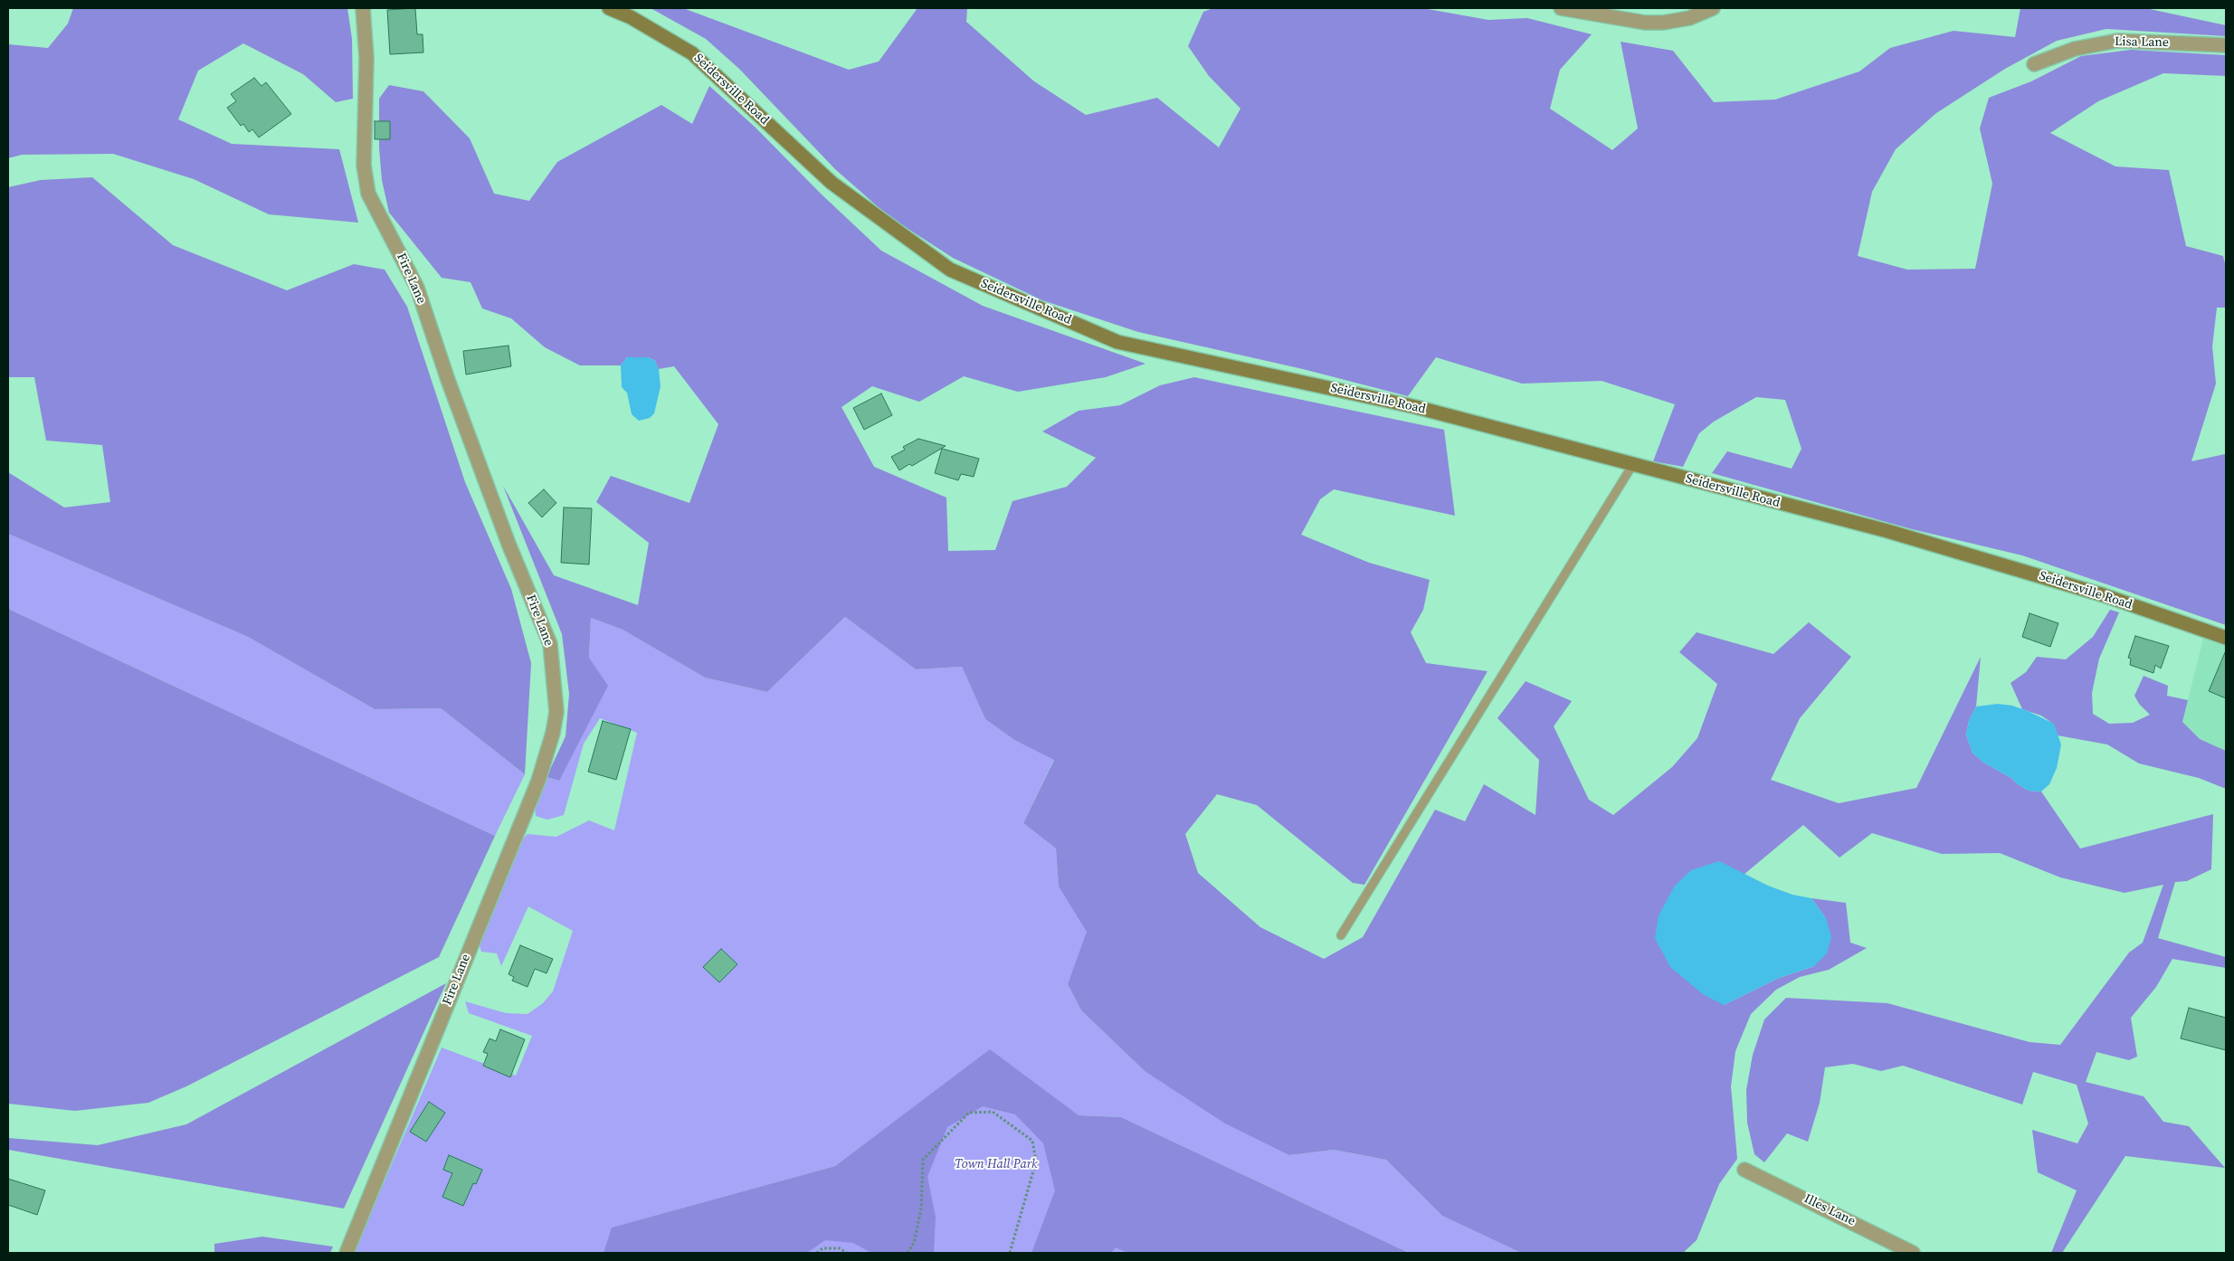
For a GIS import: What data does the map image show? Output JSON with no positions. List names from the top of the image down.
{
  "streets": {
    "street": [
      "Lisa Lane",
      "Seidersville Road",
      "Fire Lane",
      "Illes Lane"
    ]
  },
  "parks": ["Town Hall Park"]
}
